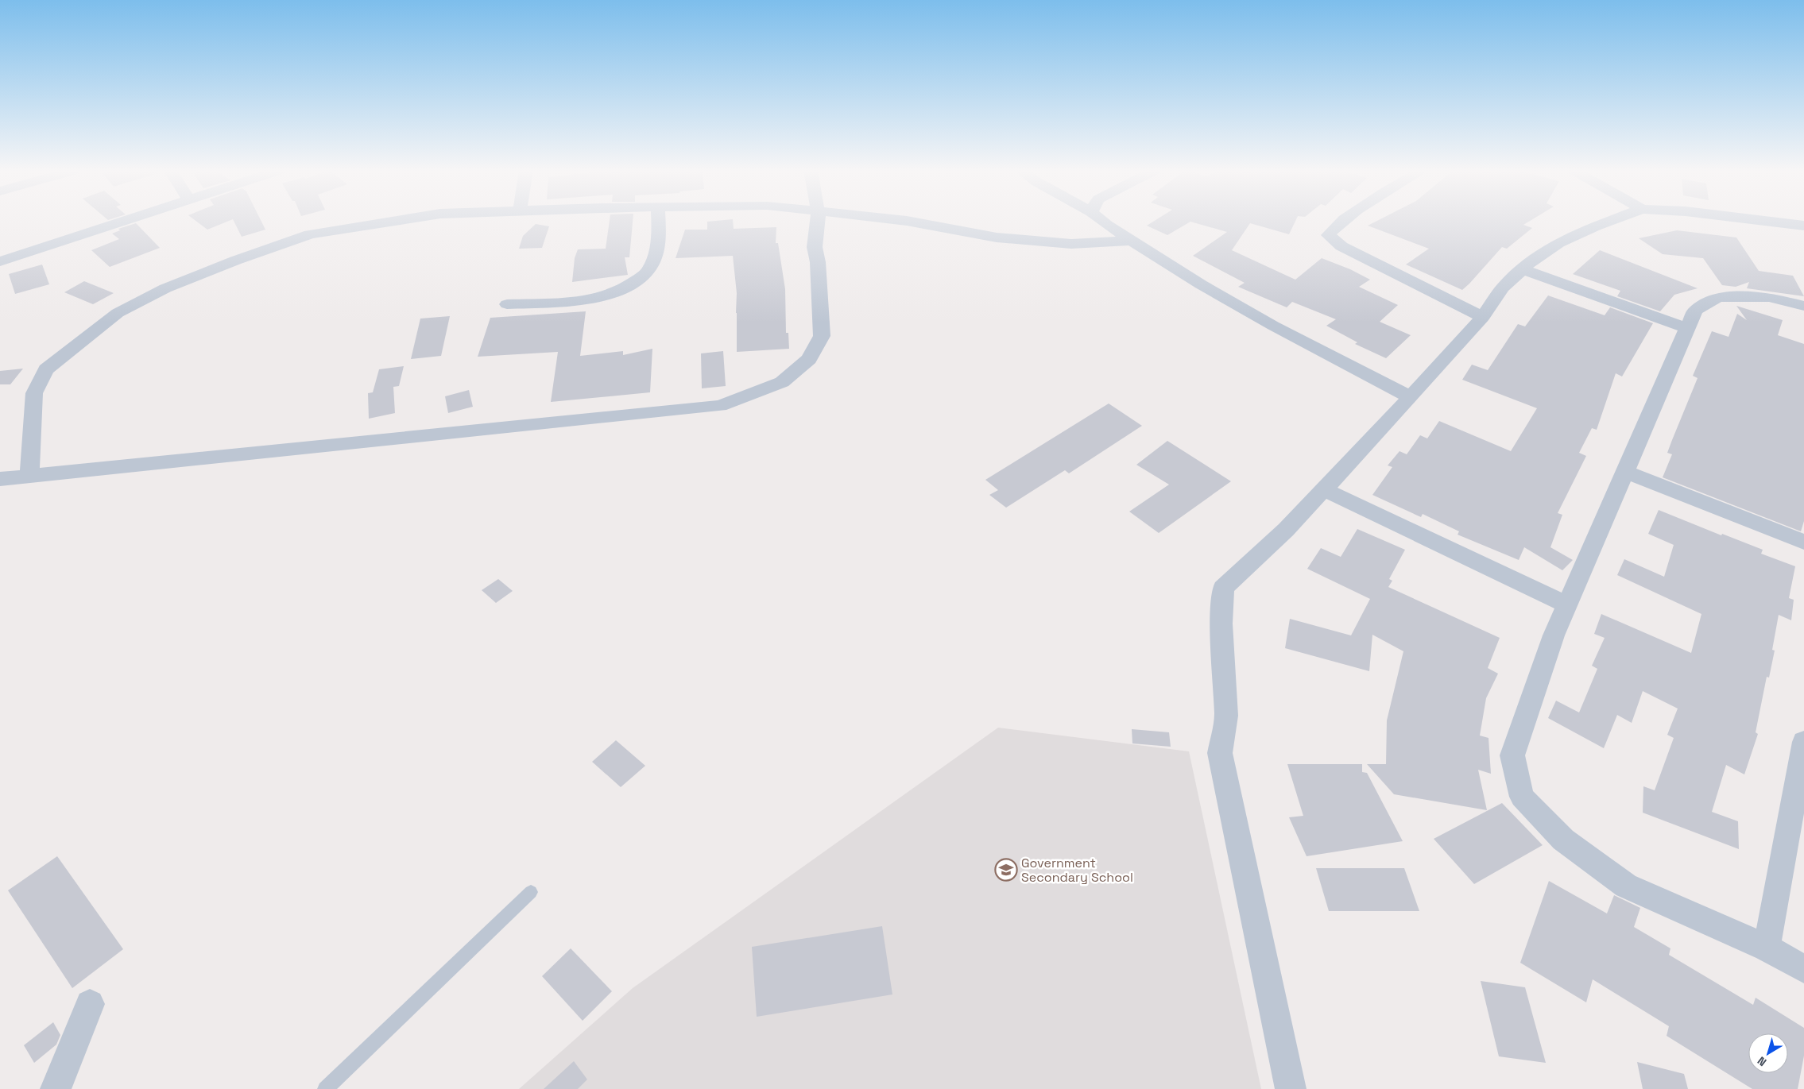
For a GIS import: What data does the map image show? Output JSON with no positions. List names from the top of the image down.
{
  "places": {
    "school or university": ["Government Secondary School"]
  },
  "north": "bottom left"
}
